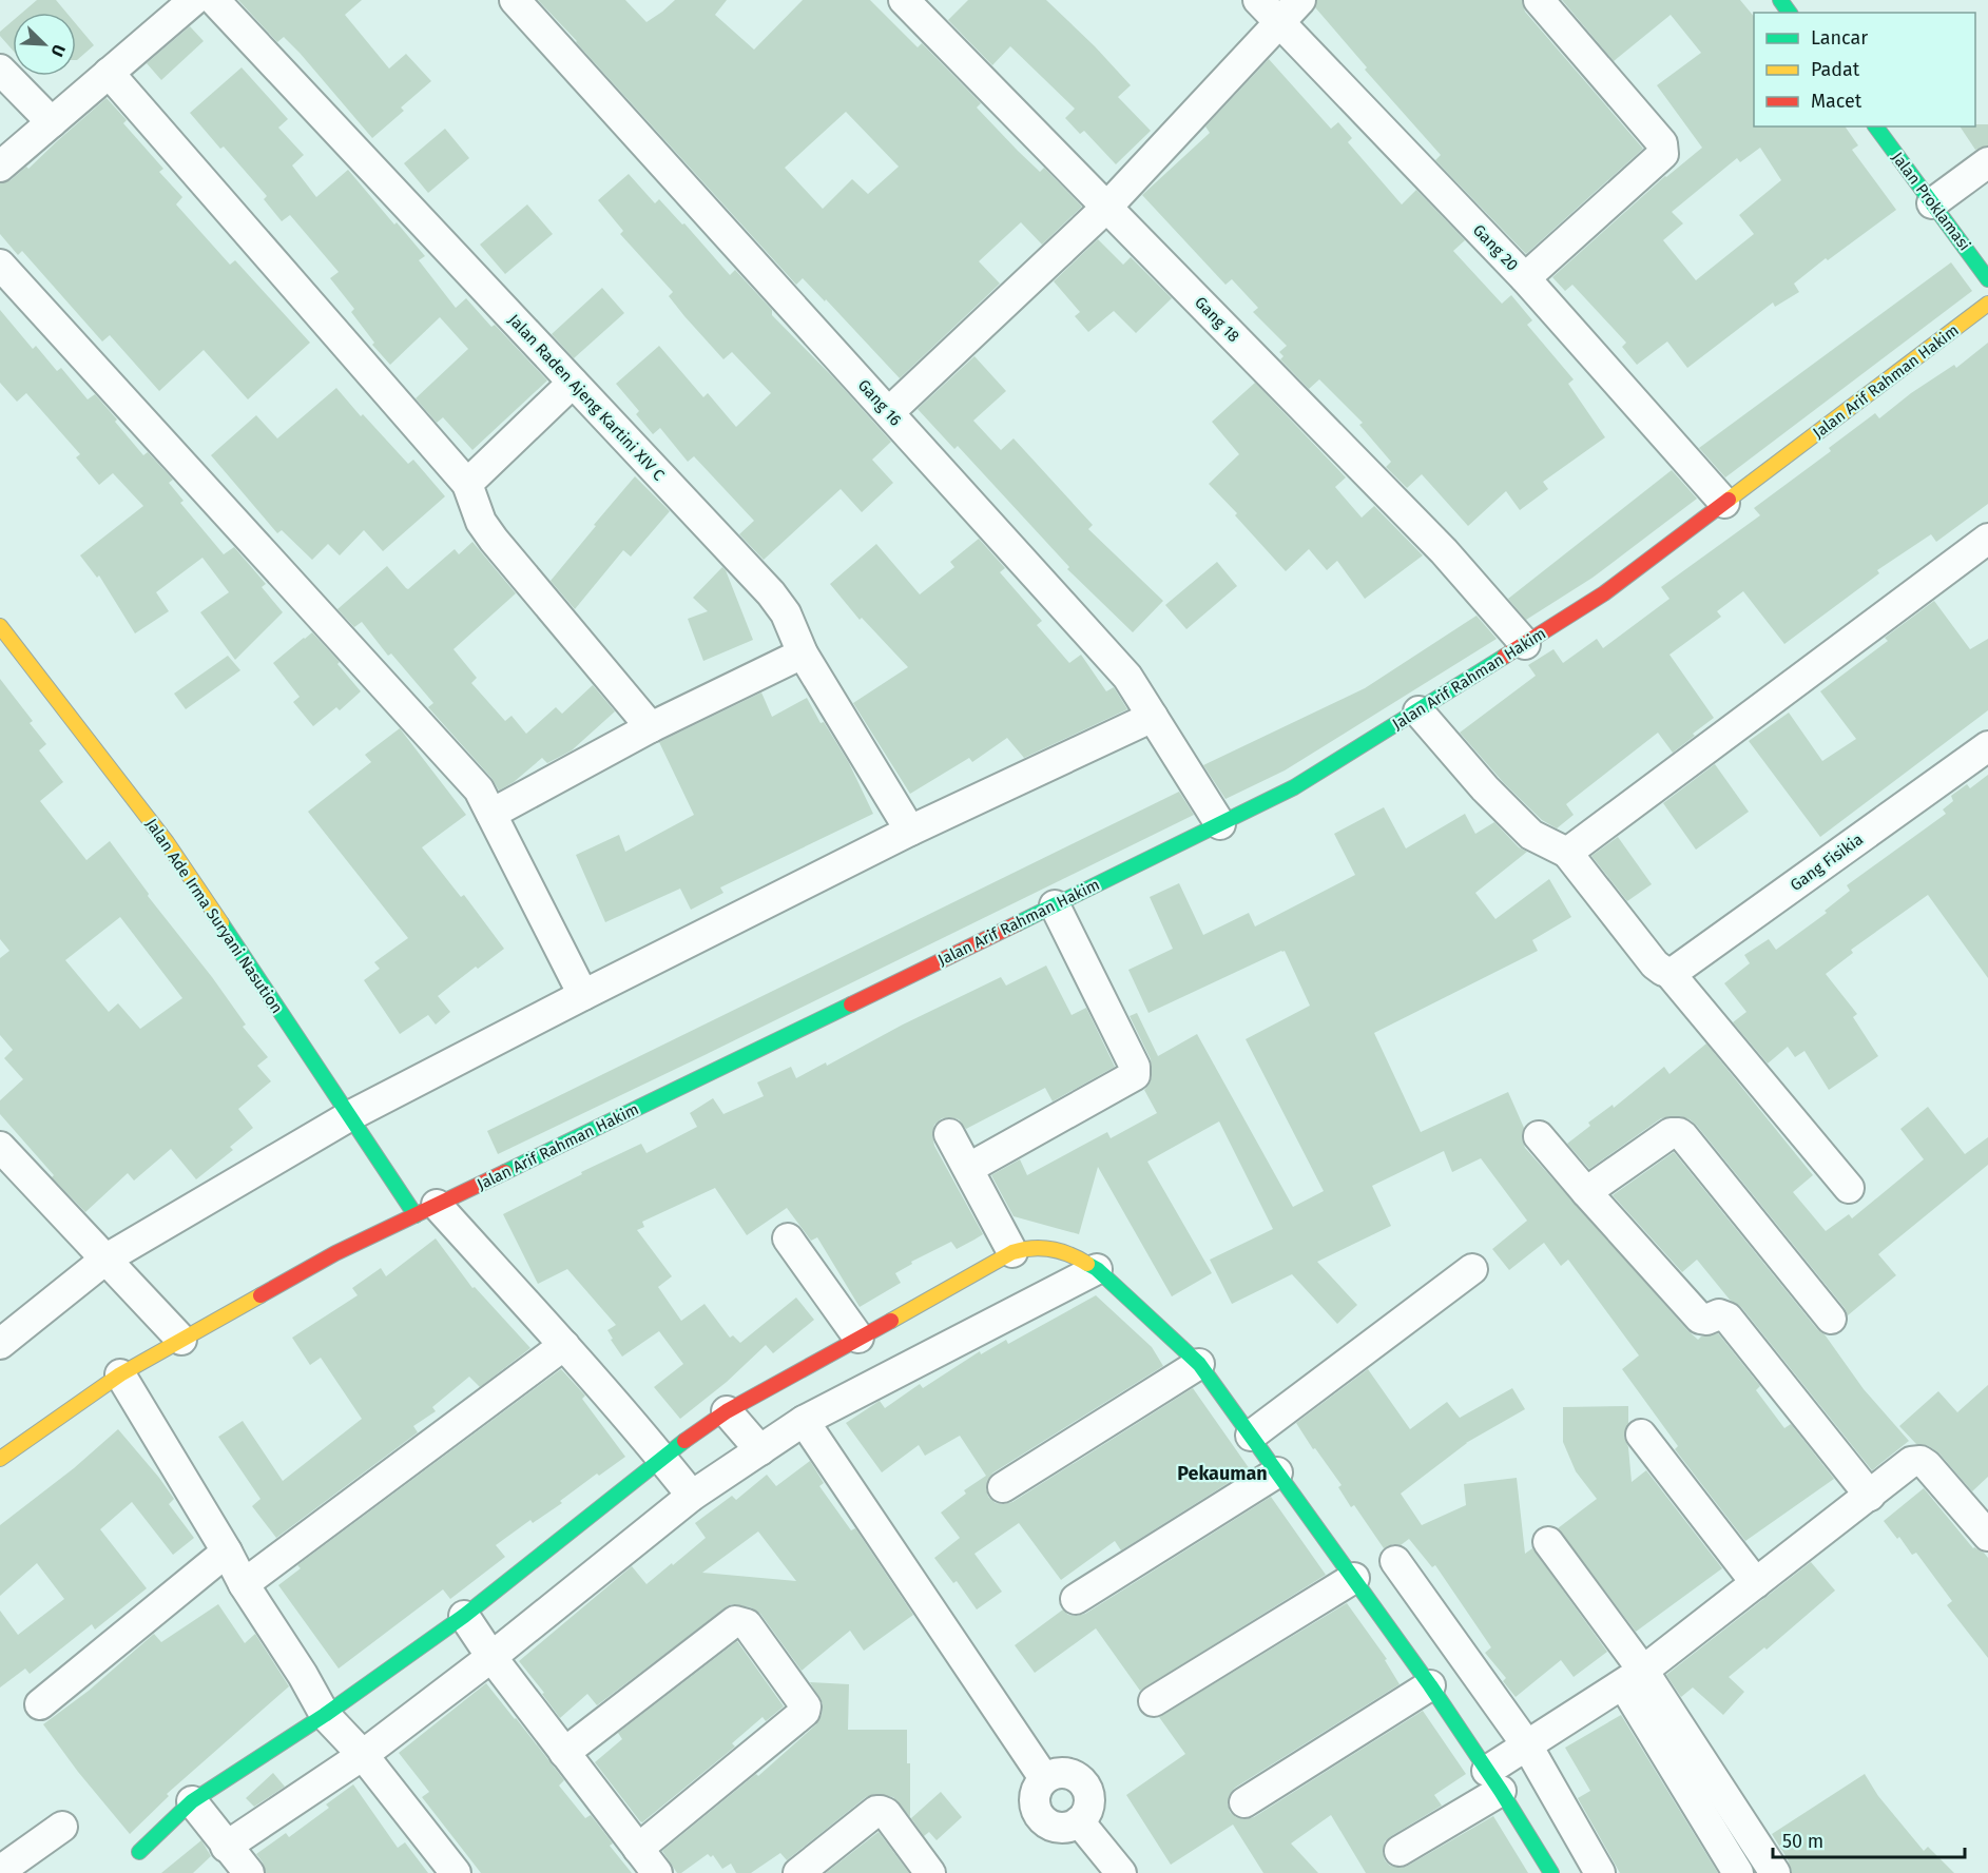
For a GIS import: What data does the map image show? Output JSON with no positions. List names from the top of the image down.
{
  "streets": {
    "street": [
      "Jalan Proklamasi",
      "Gang 20",
      "Gang 18",
      "Jalan Arif Rahman Hakim",
      "Jalan Raden Ajeng Kartini XIV C",
      "Gang 16",
      "Gang Fisikia",
      "Jalan Ade Irma Suryani Nasution"
    ]
  },
  "crossings": [
    ["Gang 20", "Jalan Arif Rahman Hakim"],
    ["Gang 18", "Jalan Arif Rahman Hakim"],
    ["Jalan Arif Rahman Hakim", "Gang 16"],
    ["Jalan Arif Rahman Hakim", "Jalan Ade Irma Suryani Nasution"]
  ],
  "districts": ["Pekauman"],
  "legend": ["Lancar", "Padat", "Macet"],
  "scale_bar": "50 m",
  "north": "bottom right"
}
